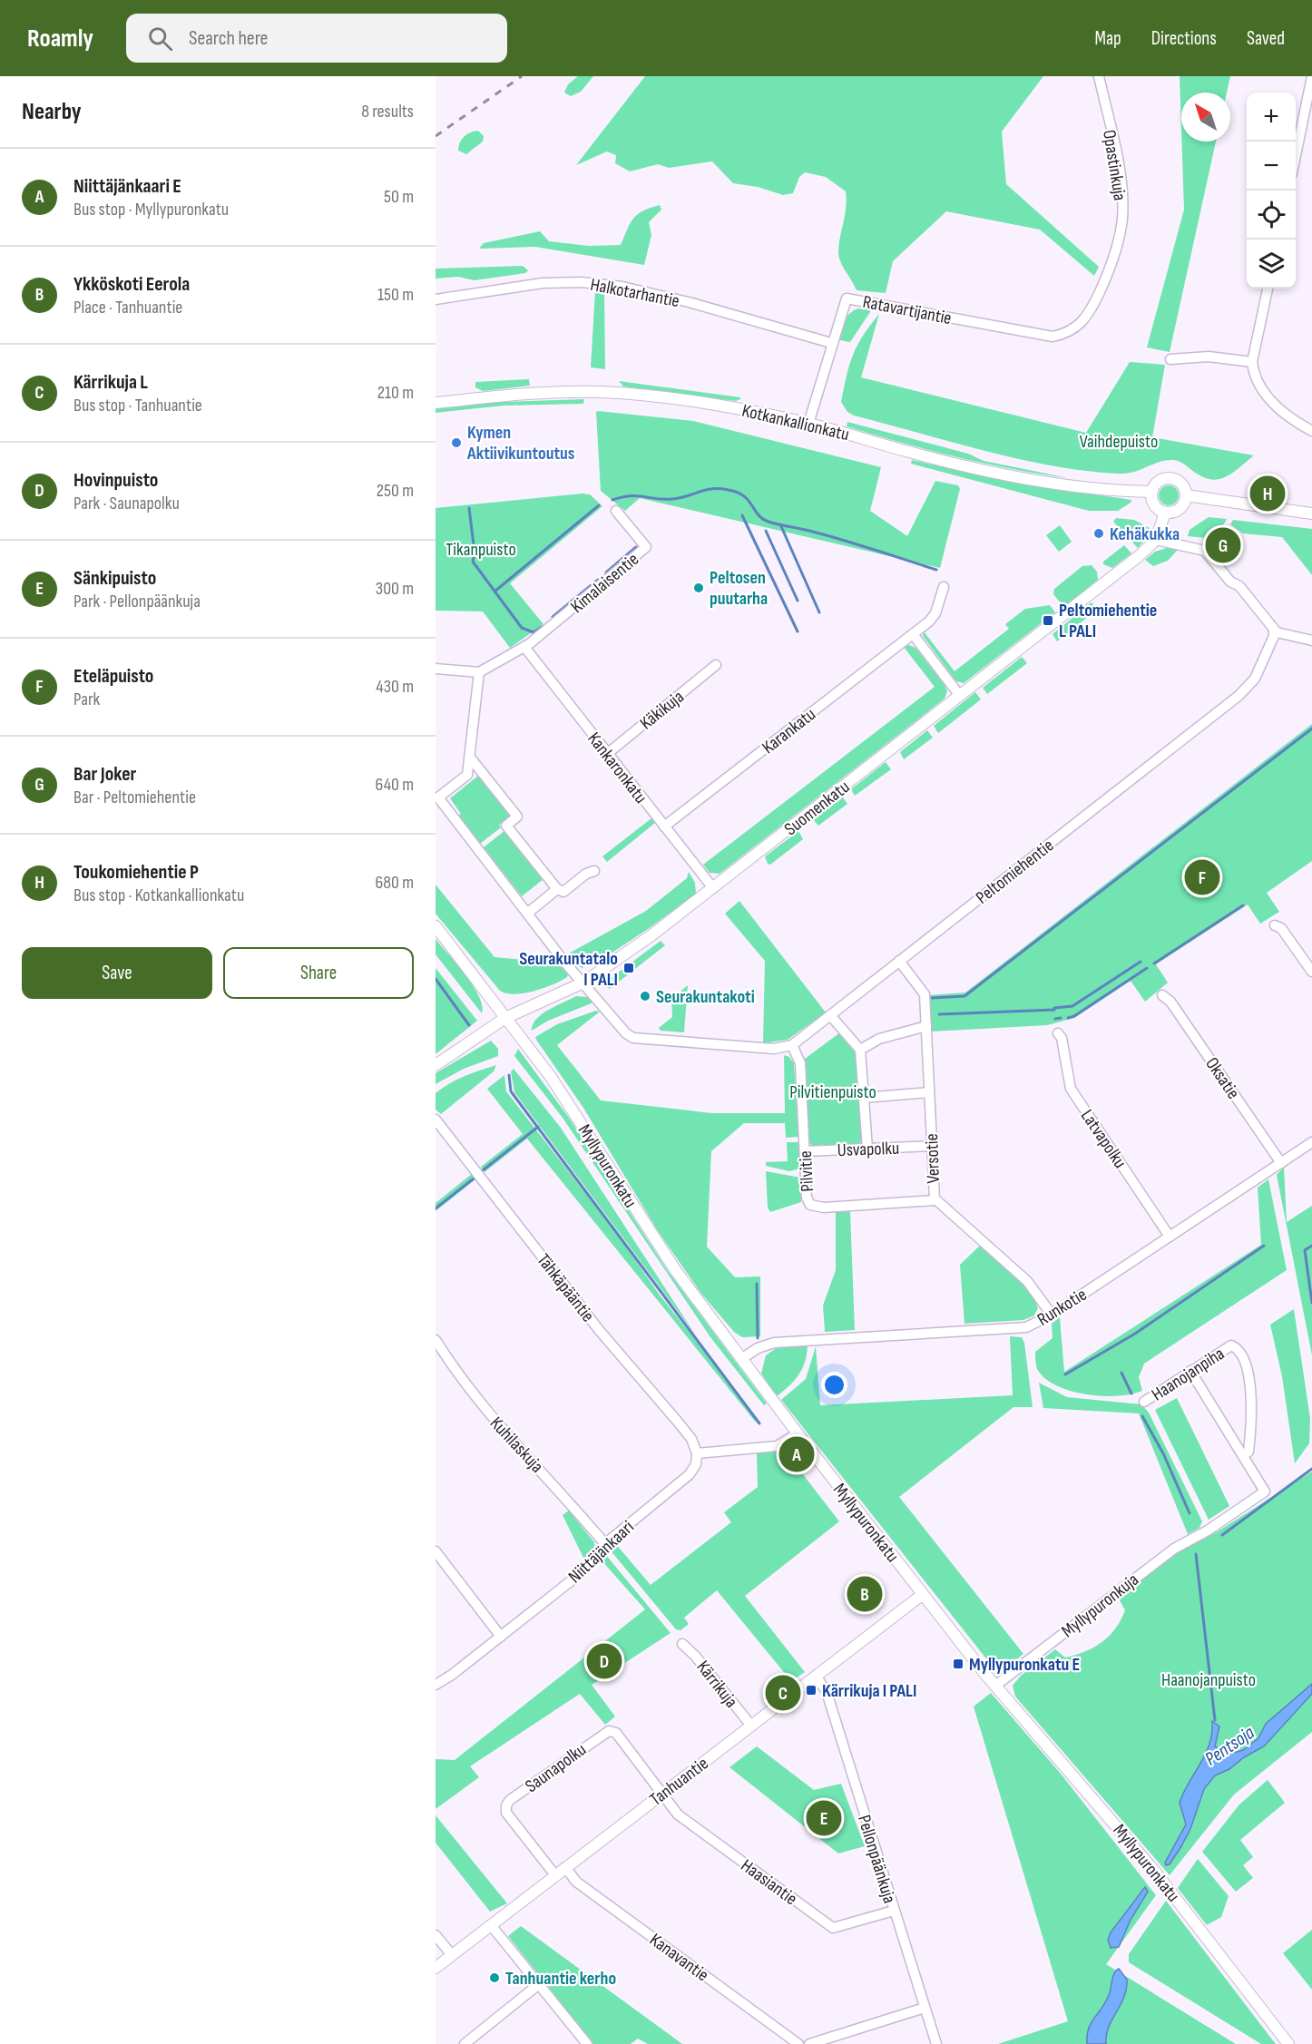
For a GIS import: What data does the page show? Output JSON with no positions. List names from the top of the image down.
{
  "streets": {
    "street": [
      "Opastinkuja",
      "Halkotarhantie",
      "Ratavartijantie",
      "Kotkankallionkatu",
      "Kimalaisentie",
      "Käkikuja",
      "Karankatu",
      "Kankaronkatu",
      "Suomenkatu",
      "Peltomiehentie",
      "Oksatie",
      "Latvapolku",
      "Usvapolku",
      "Versotie",
      "Myllypuronkatu",
      "Pilvitie",
      "Tähkäpääntie",
      "Runkotie",
      "Haanojanpiha",
      "Kuhilaskuja",
      "Niittäjänkaari",
      "Myllypuronkuja",
      "Kärrikuja",
      "Saunapolku",
      "Tanhuantie",
      "Pellonpäänkuja",
      "Haasiantie",
      "Kanavantie"
    ]
  },
  "crossings": [
    ["Opastinkuja", "Ratavartijantie"],
    ["Halkotarhantie", "Ratavartijantie"],
    ["Ratavartijantie", "Kotkankallionkatu"],
    ["Kotkankallionkatu", "Suomenkatu"],
    ["Kimalaisentie", "Kankaronkatu"],
    ["Käkikuja", "Kankaronkatu"],
    ["Karankatu", "Kankaronkatu"],
    ["Kankaronkatu", "Suomenkatu"],
    ["Suomenkatu", "Myllypuronkatu"],
    ["Peltomiehentie", "Versotie"],
    ["Peltomiehentie", "Pilvitie"],
    ["Oksatie", "Runkotie"],
    ["Latvapolku", "Runkotie"],
    ["Usvapolku", "Versotie"],
    ["Usvapolku", "Pilvitie"],
    ["Versotie", "Pilvitie"],
    ["Versotie", "Runkotie"],
    ["Myllypuronkatu", "Runkotie"],
    ["Myllypuronkatu", "Myllypuronkuja"],
    ["Myllypuronkatu", "Tanhuantie"],
    ["Tähkäpääntie", "Niittäjänkaari"],
    ["Haanojanpiha", "Myllypuronkuja"],
    ["Kuhilaskuja", "Niittäjänkaari"],
    ["Kärrikuja", "Tanhuantie"],
    ["Saunapolku", "Tanhuantie"],
    ["Saunapolku", "Haasiantie"],
    ["Tanhuantie", "Pellonpäänkuja"],
    ["Tanhuantie", "Haasiantie"],
    ["Tanhuantie", "Kanavantie"],
    ["Pellonpäänkuja", "Haasiantie"]
  ],
  "water": ["Pentsoja"],
  "parks": [
    "Vaihdepuisto",
    "Tikanpuisto",
    "Pilvitienpuisto",
    "Haanojanpuisto"
  ],
  "places": {
    "other": [
      "Kymen Aktiivikuntoutus",
      "Kehäkukka",
      "Peltosen puutarha",
      "Seurakuntakoti",
      "Tanhuantie kerho"
    ],
    "transit": [
      "Peltomiehentie L PALI",
      "Seurakuntatalo I PALI",
      "Myllypuronkatu E",
      "Kärrikuja I PALI"
    ]
  },
  "north": "top left",
  "page": {
    "header": "Roamly",
    "search": "Search here",
    "nav": ["Map", "Directions", "Saved"],
    "heading": ["Nearby", "8 results"],
    "map_buttons": ["+", "−"],
    "list": [
      {
        "mark": "A",
        "name": "Niittäjänkaari E",
        "note": "Bus stop · Myllypuronkatu",
        "value": "50 m"
      },
      {
        "mark": "B",
        "name": "Ykköskoti Eerola",
        "note": "Place · Tanhuantie",
        "value": "150 m"
      },
      {
        "mark": "C",
        "name": "Kärrikuja L",
        "note": "Bus stop · Tanhuantie",
        "value": "210 m"
      },
      {
        "mark": "D",
        "name": "Hovinpuisto",
        "note": "Park · Saunapolku",
        "value": "250 m"
      },
      {
        "mark": "E",
        "name": "Sänkipuisto",
        "note": "Park · Pellonpäänkuja",
        "value": "300 m"
      },
      {
        "mark": "F",
        "name": "Eteläpuisto",
        "note": "Park",
        "value": "430 m"
      },
      {
        "mark": "G",
        "name": "Bar Joker",
        "note": "Bar · Peltomiehentie",
        "value": "640 m"
      },
      {
        "mark": "H",
        "name": "Toukomiehentie P",
        "note": "Bus stop · Kotkankallionkatu",
        "value": "680 m"
      }
    ],
    "pins": [
      "H",
      "G",
      "F",
      "A",
      "B",
      "D",
      "C",
      "E"
    ],
    "buttons": ["Save", "Share"]
  }
}
